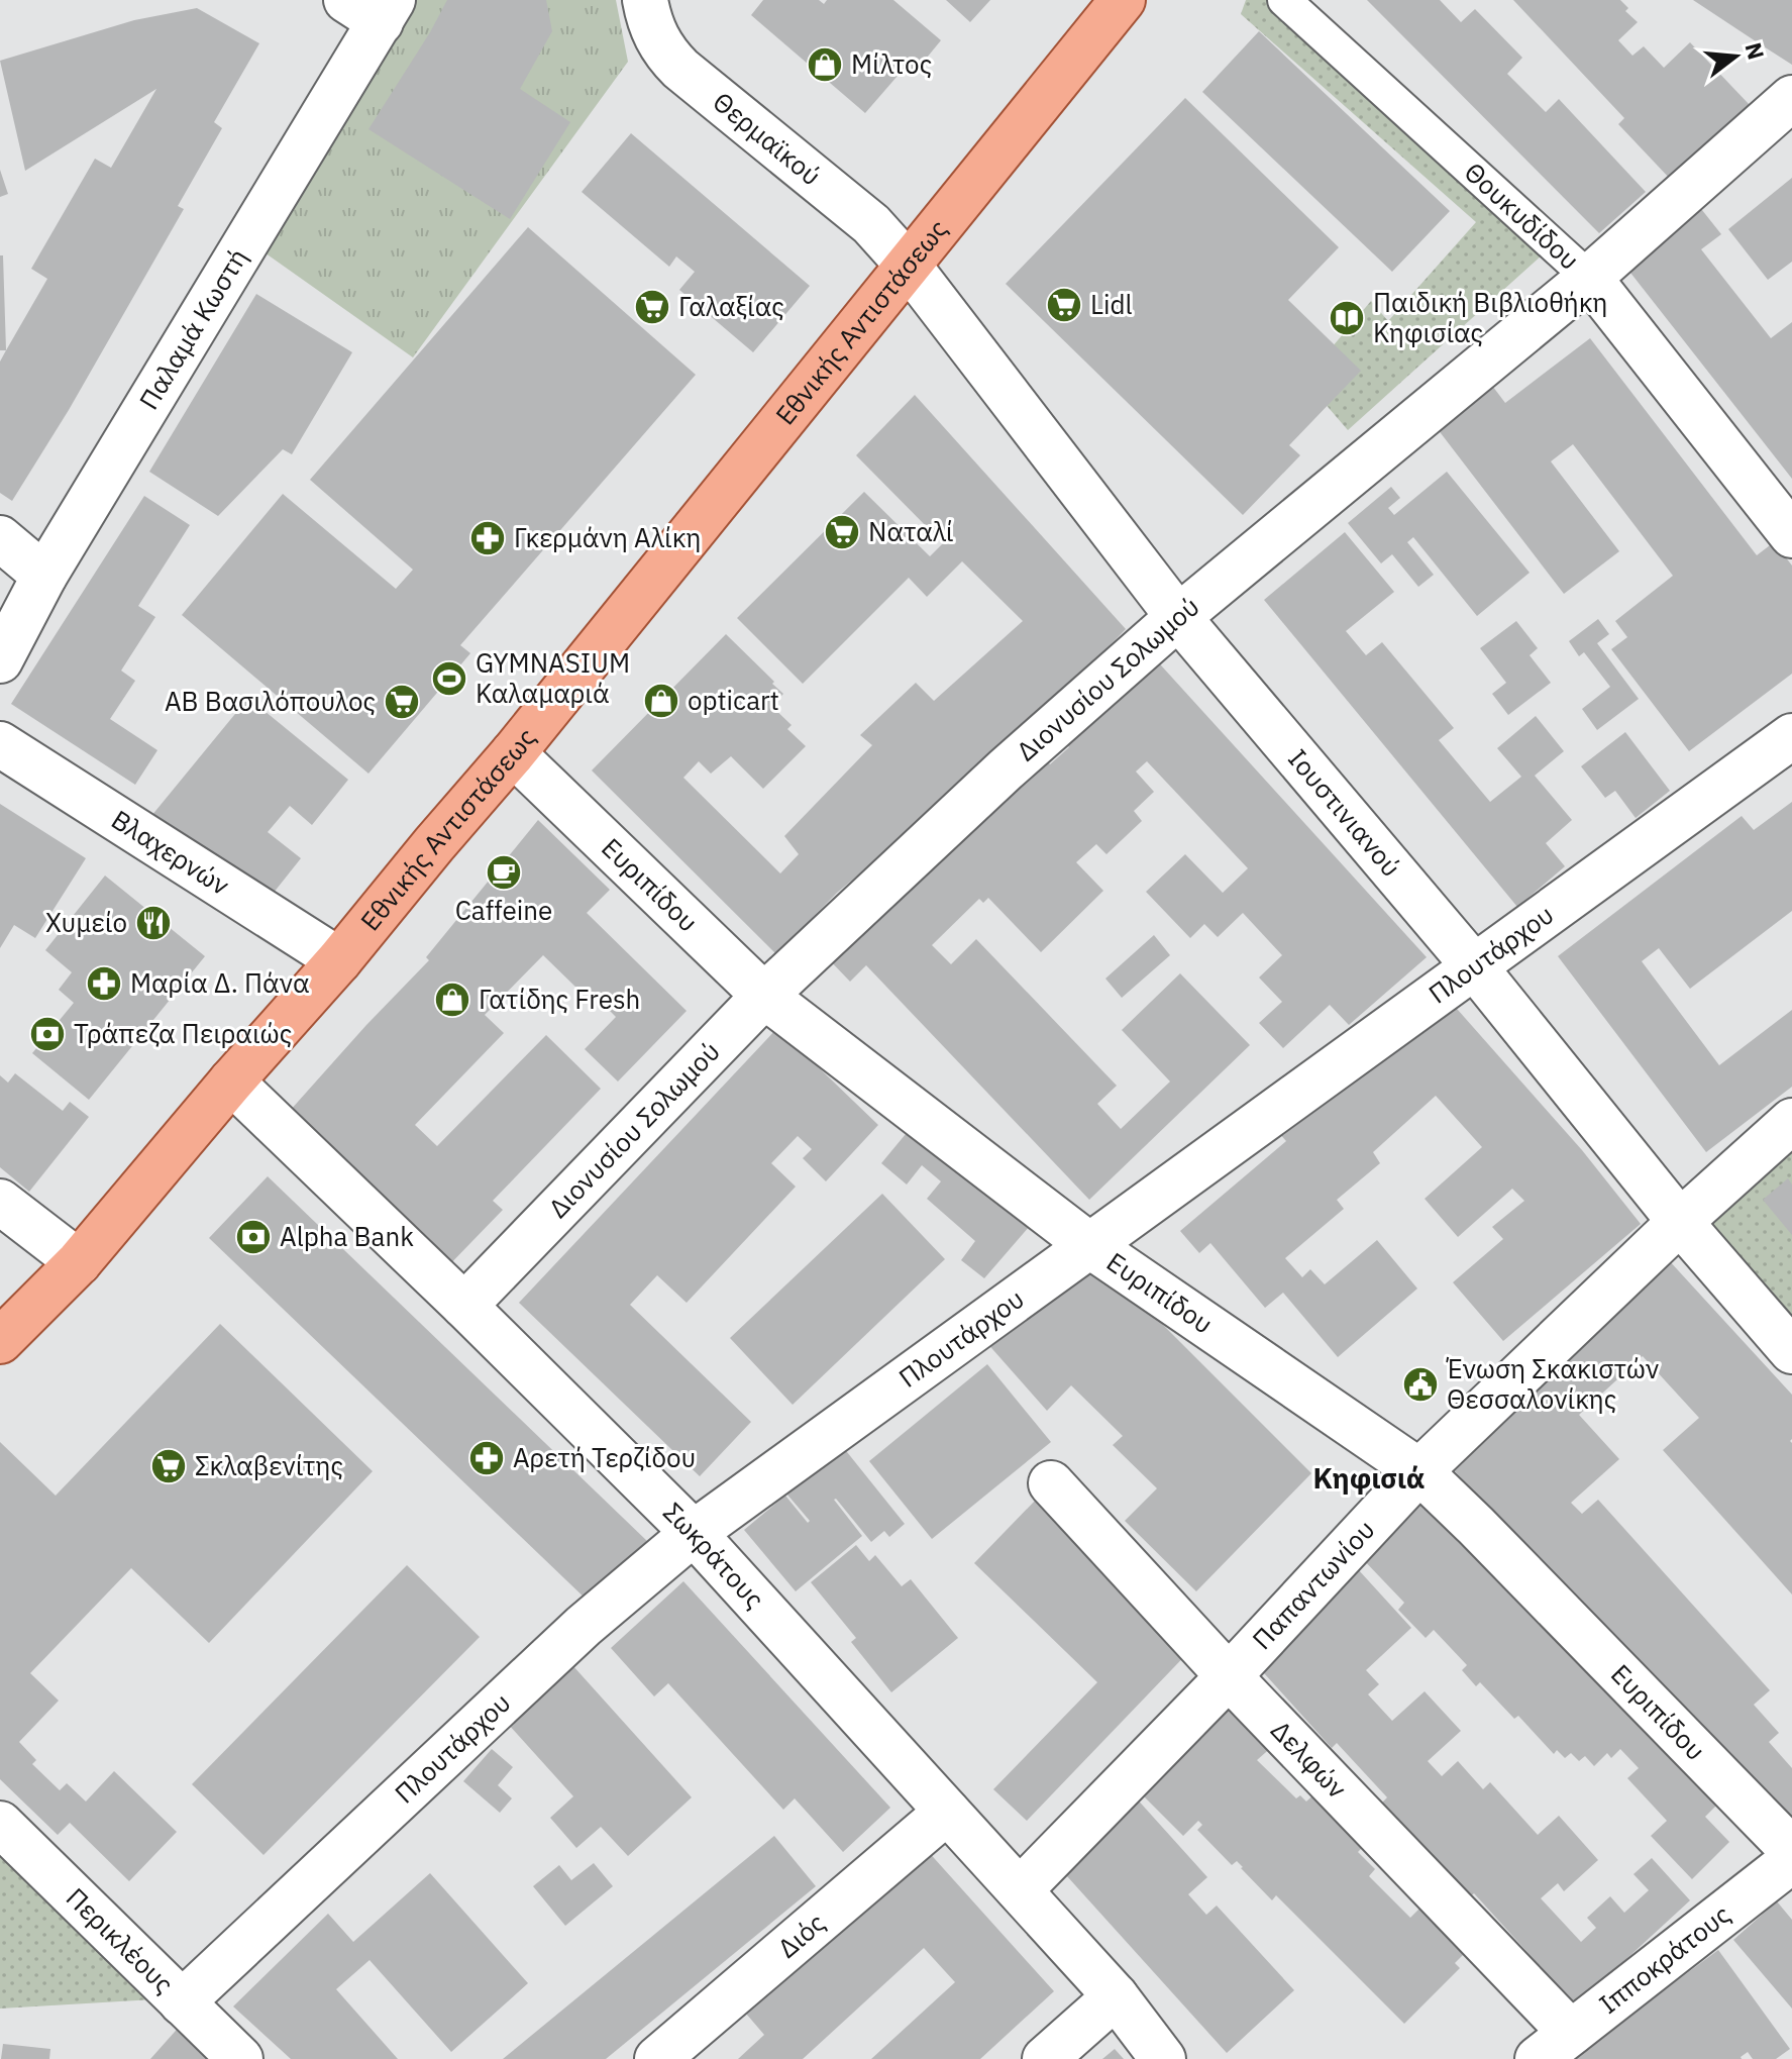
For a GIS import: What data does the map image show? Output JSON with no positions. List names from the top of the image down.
{
  "streets": {
    "main road": ["Εθνικής Αντιστάσεως"],
    "street": [
      "Θερμαϊκού",
      "Θουκυδίδου",
      "Παλαμά Κωστή",
      "Διονυσίου Σολωμού",
      "Ιουστινιανού",
      "Βλαχερνών",
      "Ευριπίδου",
      "Πλουτάρχου",
      "Σωκράτους",
      "Παπαντωνίου",
      "Δελφών",
      "Διός",
      "Περικλέους",
      "Ιπποκράτους"
    ]
  },
  "crossings": [
    ["Θερμαϊκού", "Εθνικής Αντιστάσεως"],
    ["Θερμαϊκού", "Ιουστινιανού"],
    ["Θουκυδίδου", "Διονυσίου Σολωμού"],
    ["Εθνικής Αντιστάσεως", "Ιουστινιανού"],
    ["Εθνικής Αντιστάσεως", "Βλαχερνών"],
    ["Εθνικής Αντιστάσεως", "Ευριπίδου"],
    ["Εθνικής Αντιστάσεως", "Σωκράτους"],
    ["Διονυσίου Σολωμού", "Ιουστινιανού"],
    ["Διονυσίου Σολωμού", "Ευριπίδου"],
    ["Διονυσίου Σολωμού", "Σωκράτους"],
    ["Ιουστινιανού", "Πλουτάρχου"],
    ["Ιουστινιανού", "Παπαντωνίου"],
    ["Ευριπίδου", "Πλουτάρχου"],
    ["Ευριπίδου", "Παπαντωνίου"],
    ["Πλουτάρχου", "Σωκράτους"],
    ["Πλουτάρχου", "Περικλέους"],
    ["Σωκράτους", "Παπαντωνίου"],
    ["Σωκράτους", "Διός"],
    ["Παπαντωνίου", "Δελφών"],
    ["Δελφών", "Ιπποκράτους"]
  ],
  "districts": ["Κηφισιά"],
  "places": {
    "shop": ["Μίλτος", "opticart", "Γατίδης Fresh"],
    "supermarket": [
      "Lidl",
      "Γαλαξίας",
      "Ναταλί",
      "ΑΒ Βασιλόπουλος",
      "Σκλαβενίτης"
    ],
    "library": ["Παιδική Βιβλιοθήκη Κηφισίας"],
    "pharmacy": ["Γκερμάνη Αλίκη", "Μαρία Δ. Πάνα", "Αρετή Τερζίδου"],
    "sports": ["GYMNASIUM Καλαμαριά"],
    "cafe": ["Caffeine"],
    "restaurant": ["Χυμείο"],
    "bank": ["Τράπεζα Πειραιώς", "Alpha Bank"],
    "public building": ["Ένωση Σκακιστών Θεσσαλονίκης"]
  },
  "north": "right"
}
